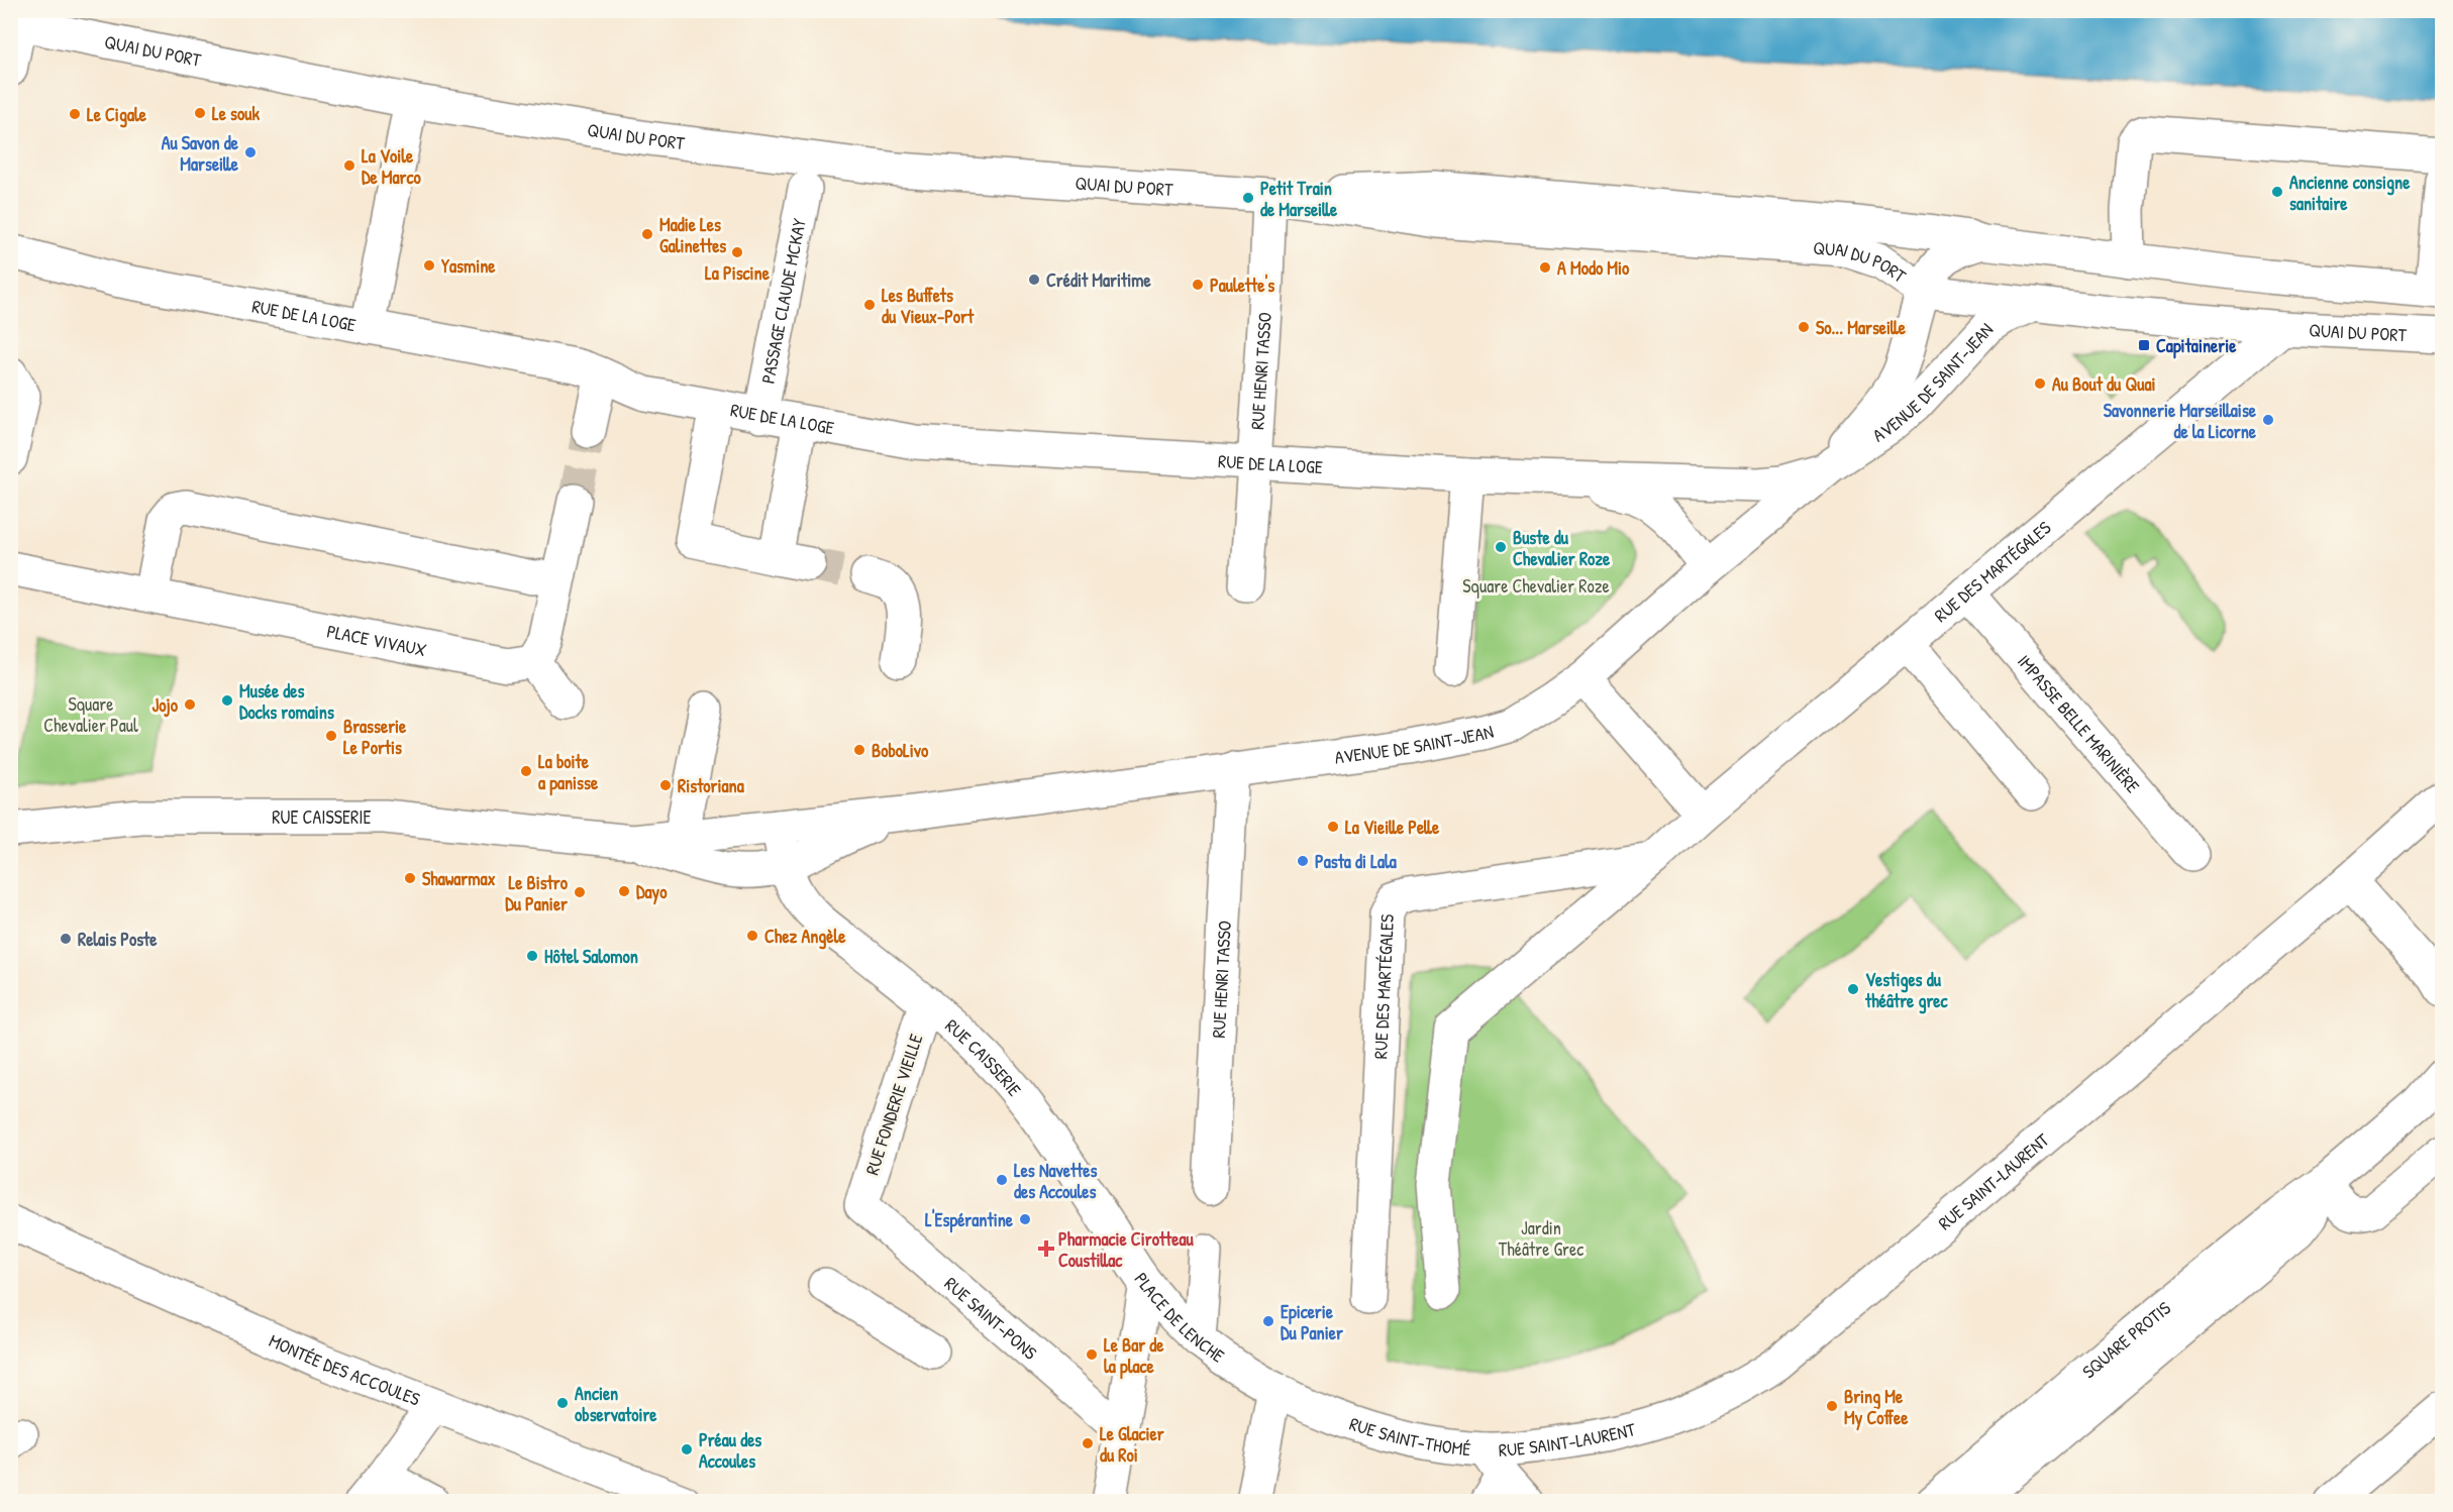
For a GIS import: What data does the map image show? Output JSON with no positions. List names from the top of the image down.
{
  "streets": {
    "street": [
      "QUAI DU PORT",
      "PASSAGE CLAUDE MCKAY",
      "RUE DE LA LOGE",
      "RUE HENRI TASSO",
      "AVENUE DE SAINT-JEAN",
      "RUE DES MARTÉGALES",
      "PLACE VIVAUX",
      "IMPASSE BELLE MARINIÈRE",
      "RUE CAISSERIE",
      "RUE FONDERIE VIEILLE",
      "RUE SAINT-LAURENT",
      "RUE SAINT-PONS",
      "PLACE DE LENCHE",
      "SQUARE PROTIS",
      "MONTÉE DES ACCOULES",
      "RUE SAINT-THOMÉ"
    ]
  },
  "crossings": [
    ["QUAI DU PORT", "RUE HENRI TASSO"],
    ["QUAI DU PORT", "AVENUE DE SAINT-JEAN"],
    ["QUAI DU PORT", "RUE DES MARTÉGALES"],
    ["PASSAGE CLAUDE MCKAY", "RUE DE LA LOGE"],
    ["RUE DE LA LOGE", "RUE HENRI TASSO"],
    ["RUE DE LA LOGE", "AVENUE DE SAINT-JEAN"],
    ["RUE HENRI TASSO", "AVENUE DE SAINT-JEAN"],
    ["AVENUE DE SAINT-JEAN", "RUE CAISSERIE"],
    ["RUE DES MARTÉGALES", "IMPASSE BELLE MARINIÈRE"],
    ["RUE CAISSERIE", "RUE FONDERIE VIEILLE"],
    ["RUE CAISSERIE", "PLACE DE LENCHE"],
    ["RUE FONDERIE VIEILLE", "RUE SAINT-PONS"],
    ["RUE SAINT-LAURENT", "RUE SAINT-THOMÉ"],
    ["RUE SAINT-PONS", "PLACE DE LENCHE"],
    ["PLACE DE LENCHE", "RUE SAINT-THOMÉ"]
  ],
  "parks": ["Square Chevalier Roze", "Square Chevalier Paul", "Jardin Théâtre Grec"],
  "places": {
    "other": [
      "Le souk",
      "Le Cigale",
      "Au Savon de Marseille",
      "La Voile De Marco",
      "Ancienne consigne sanitaire",
      "Petit Train de Marseille",
      "Madie Les Galinettes",
      "La Piscine",
      "Yasmine",
      "A Modo Mio",
      "Crédit Maritime",
      "Paulette's",
      "Les Buffets du Vieux-Port",
      "So... Marseille",
      "Au Bout du Quai",
      "Savonnerie Marseillaise de la Licorne",
      "Buste du Chevalier Roze",
      "Musée des Docks romains",
      "Jojo",
      "Brasserie Le Portis",
      "BoboLivo",
      "La boite a panisse",
      "Ristoriana",
      "La Vieille Pelle",
      "Pasta di Lala",
      "Shawarmax",
      "Dayo",
      "Le Bistro Du Panier",
      "Chez Angèle",
      "Relais Poste",
      "Hôtel Salomon",
      "Vestiges du théâtre grec",
      "Les Navettes des Accoules",
      "L'Espérantine",
      "Epicerie Du Panier",
      "Le Bar de la place",
      "Ancien observatoire",
      "Bring Me My Coffee",
      "Le Glacier du Roi",
      "Préau des Accoules"
    ],
    "transit": ["Capitainerie"],
    "health": ["Pharmacie Cirotteau Coustillac"]
  }
}
